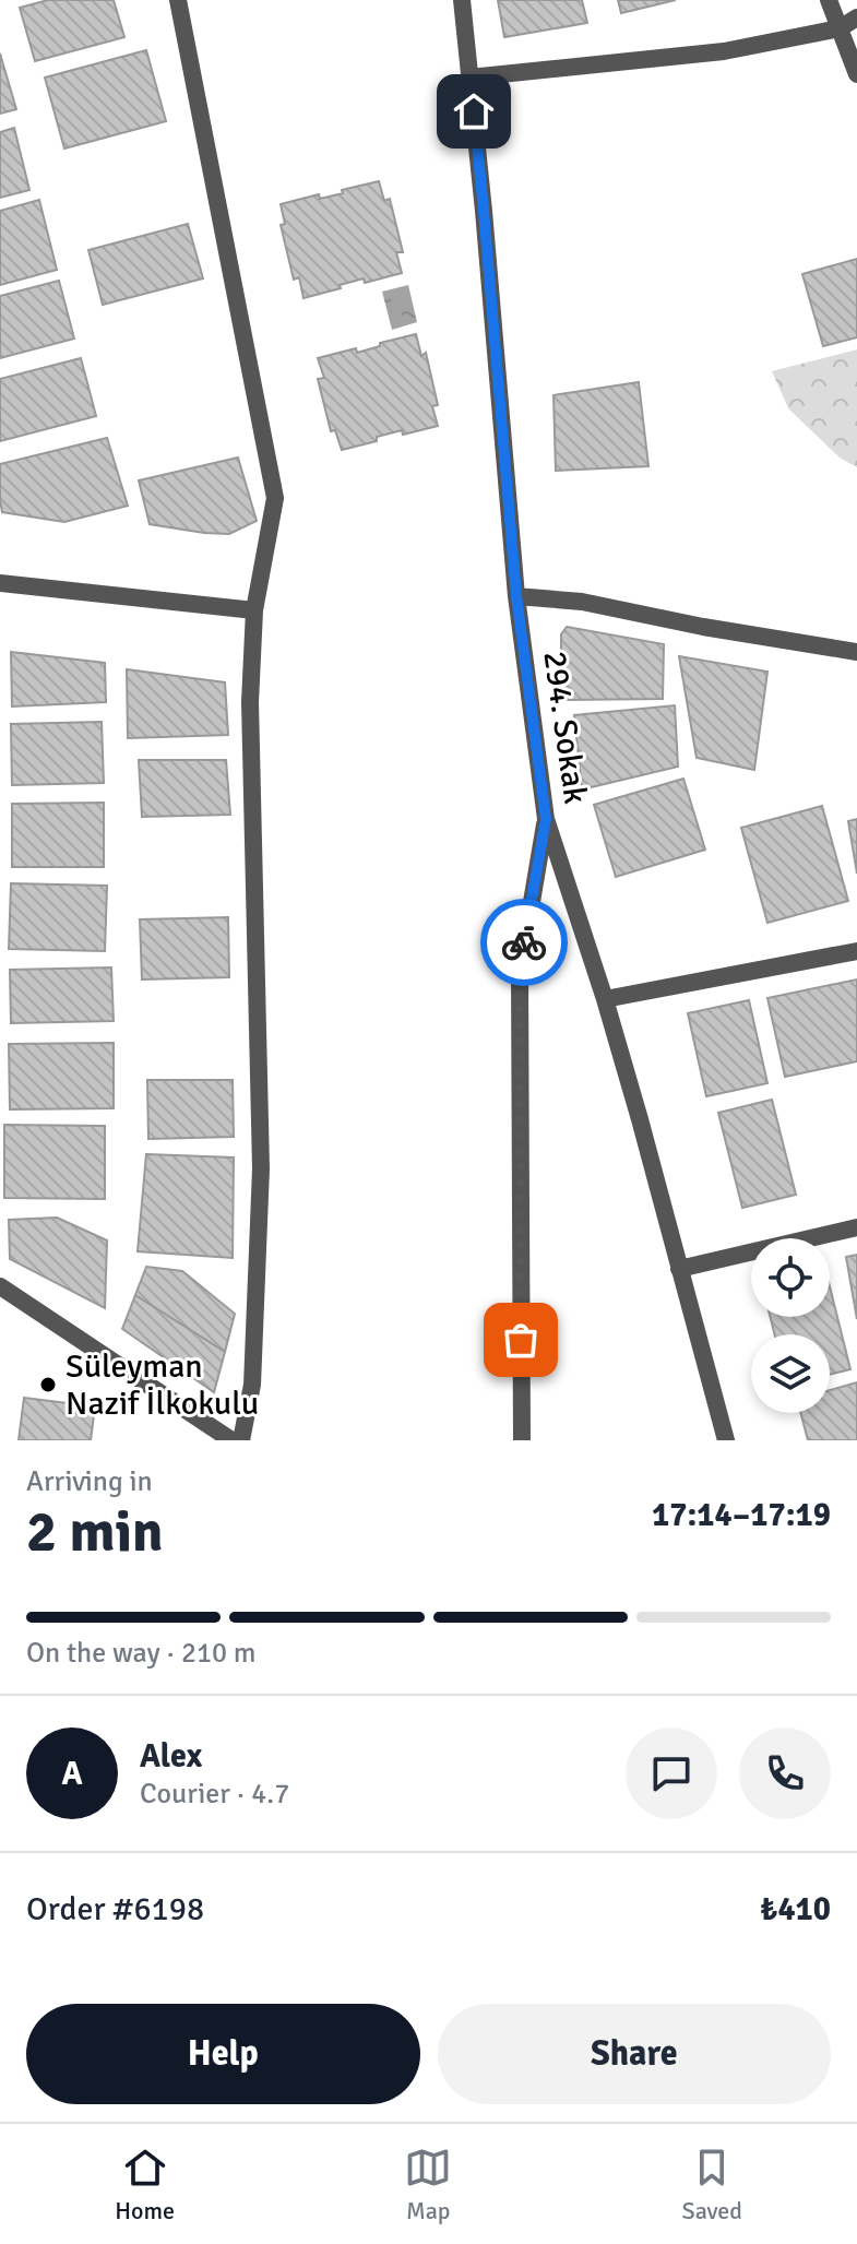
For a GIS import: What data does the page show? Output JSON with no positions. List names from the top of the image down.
{
  "streets": {
    "street": ["294. Sokak"]
  },
  "places": ["Süleyman Nazif İlkokulu"],
  "page": {
    "heading": ["2 min", "Arriving in", "17:14–17:19"],
    "panel": [
      "Alex",
      "Courier · 4.7",
      "Order #6198",
      "₺410"
    ],
    "bar": "On the way · 210 m",
    "round": "A",
    "buttons": ["Help", "Share"],
    "tabs": ["Home", "Map", "Saved"]
  }
}
